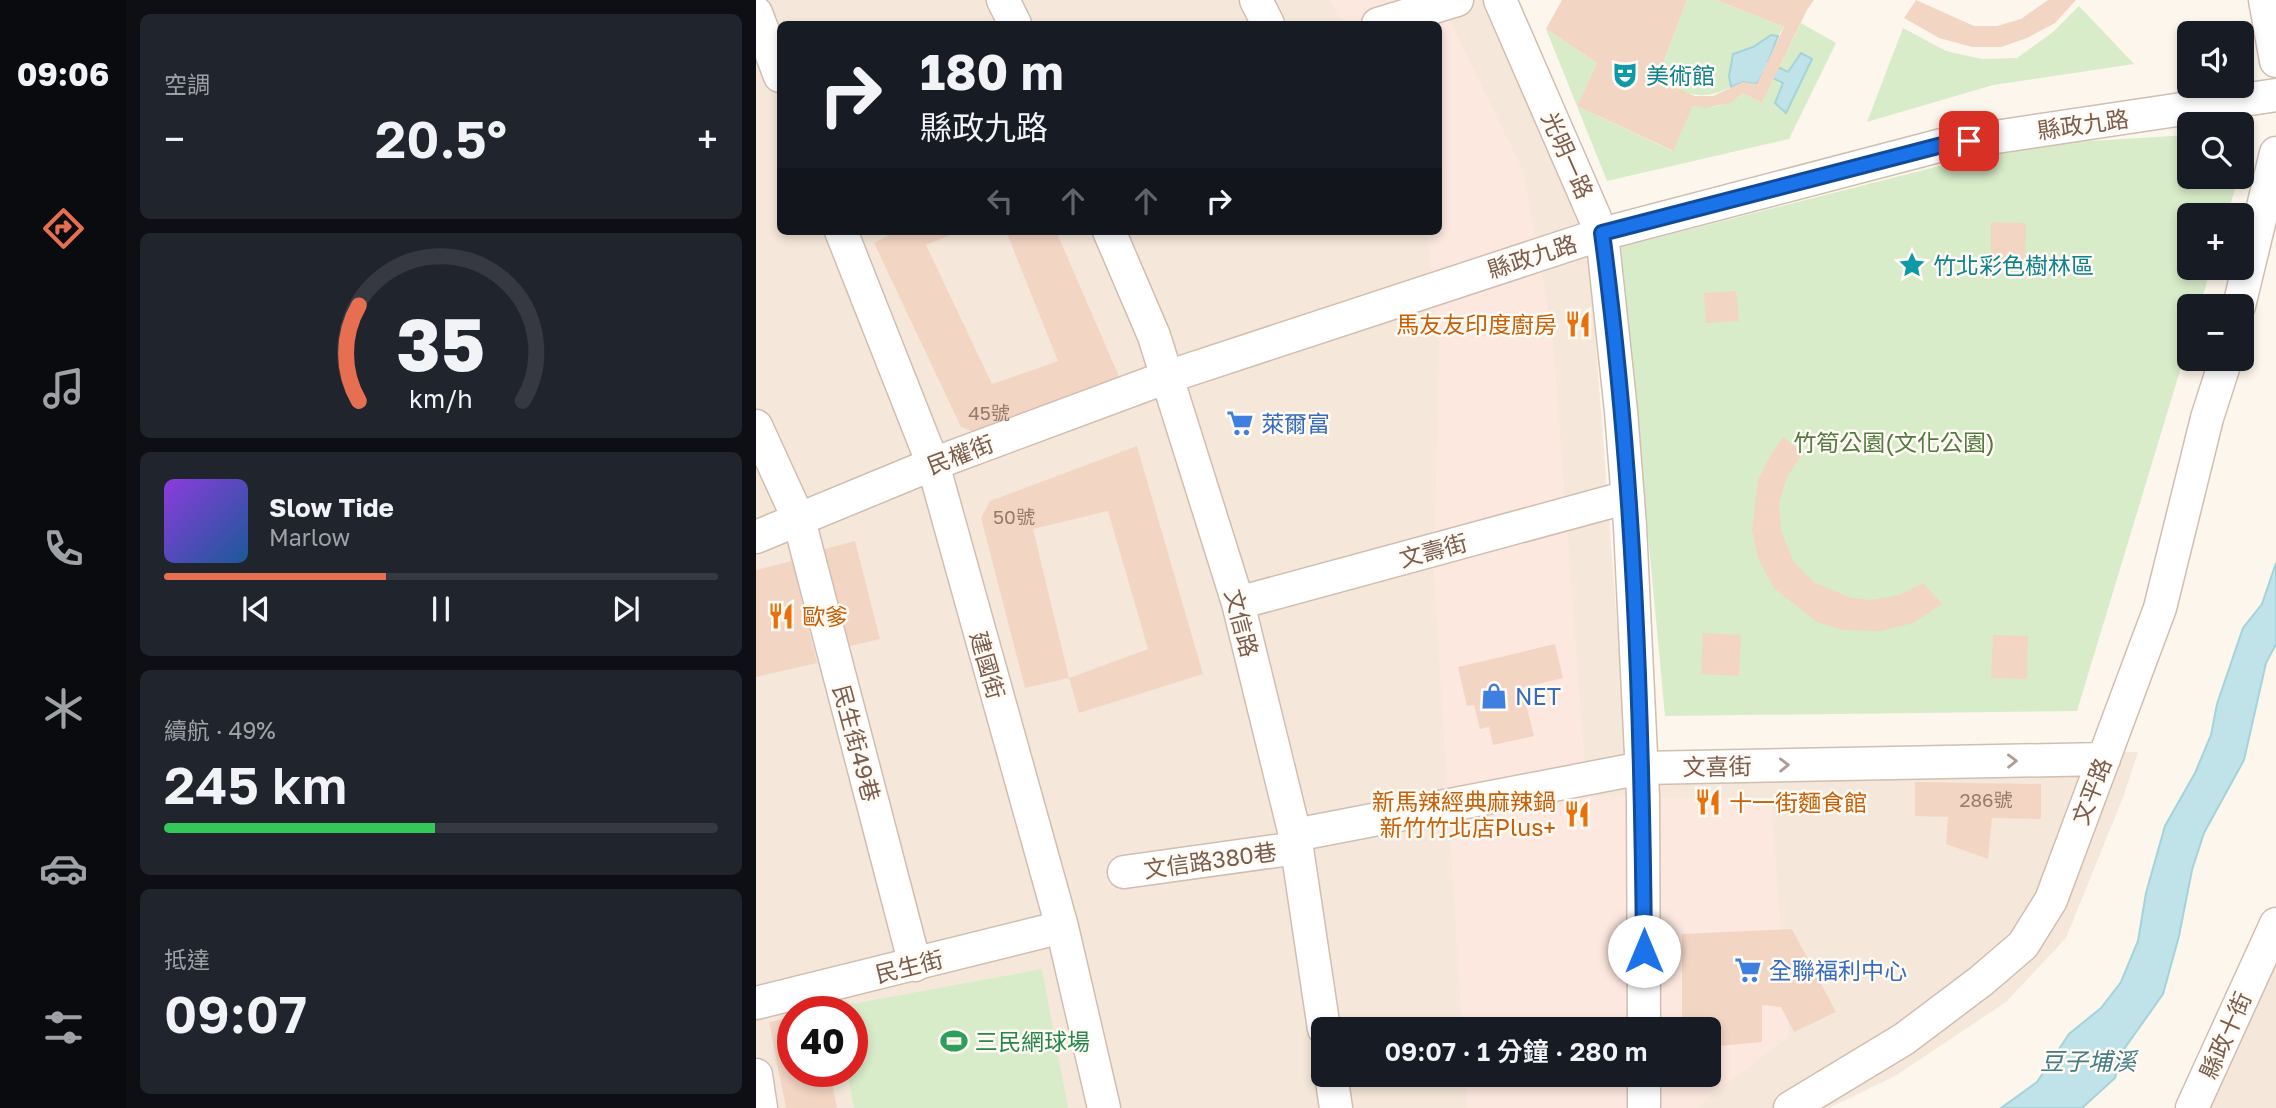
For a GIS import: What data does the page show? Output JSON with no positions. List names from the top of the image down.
{
  "streets": {
    "street": [
      "縣政九路",
      "光明一路",
      "民權街",
      "文壽街",
      "文信路",
      "建國街",
      "民生街49巷",
      "文喜街",
      "文平路",
      "文信路380巷",
      "民生街",
      "縣政十街"
    ]
  },
  "crossings": [
    ["縣政九路", "光明一路"],
    ["縣政九路", "民權街"],
    ["縣政九路", "文信路"],
    ["光明一路", "文壽街"],
    ["光明一路", "文喜街"],
    ["民權街", "文信路"],
    ["民權街", "建國街"],
    ["民權街", "民生街49巷"],
    ["文壽街", "文信路"],
    ["文信路", "文喜街"],
    ["文信路", "文信路380巷"],
    ["建國街", "民生街"],
    ["民生街49巷", "民生街"],
    ["文喜街", "文平路"],
    ["文喜街", "文信路380巷"]
  ],
  "one_way": ["文喜街"],
  "water": ["豆子埔溪"],
  "parks": ["竹筍公園(文化公園)"],
  "places": {
    "theatre": ["美術館"],
    "place": ["竹北彩色樹林區"],
    "restaurant": [
      "馬友友印度廚房",
      "歐爹",
      "十一街麵食館",
      "新馬辣經典麻辣鍋 新竹竹北店Plus+"
    ],
    "supermarket": ["萊爾富", "全聯福利中心"],
    "shop": ["NET"],
    "sports": ["三民網球場"]
  },
  "house_numbers": ["45號", "50號", "286號"],
  "page": {
    "tabs": "09:06",
    "tile": [
      "空調",
      ["續航 · 49%", "245 km"],
      ["抵達", "09:07"]
    ],
    "map_buttons": ["+", "−"],
    "turn": ["180 m", "縣政九路"],
    "heat": ["−", "20.5°", "+"],
    "song": ["Slow Tide", "Marlow"],
    "limit": "40",
    "trip": "09:07 · 1 分鐘 · 280 m",
    "gauge": ["35", "km/h"]
  }
}
